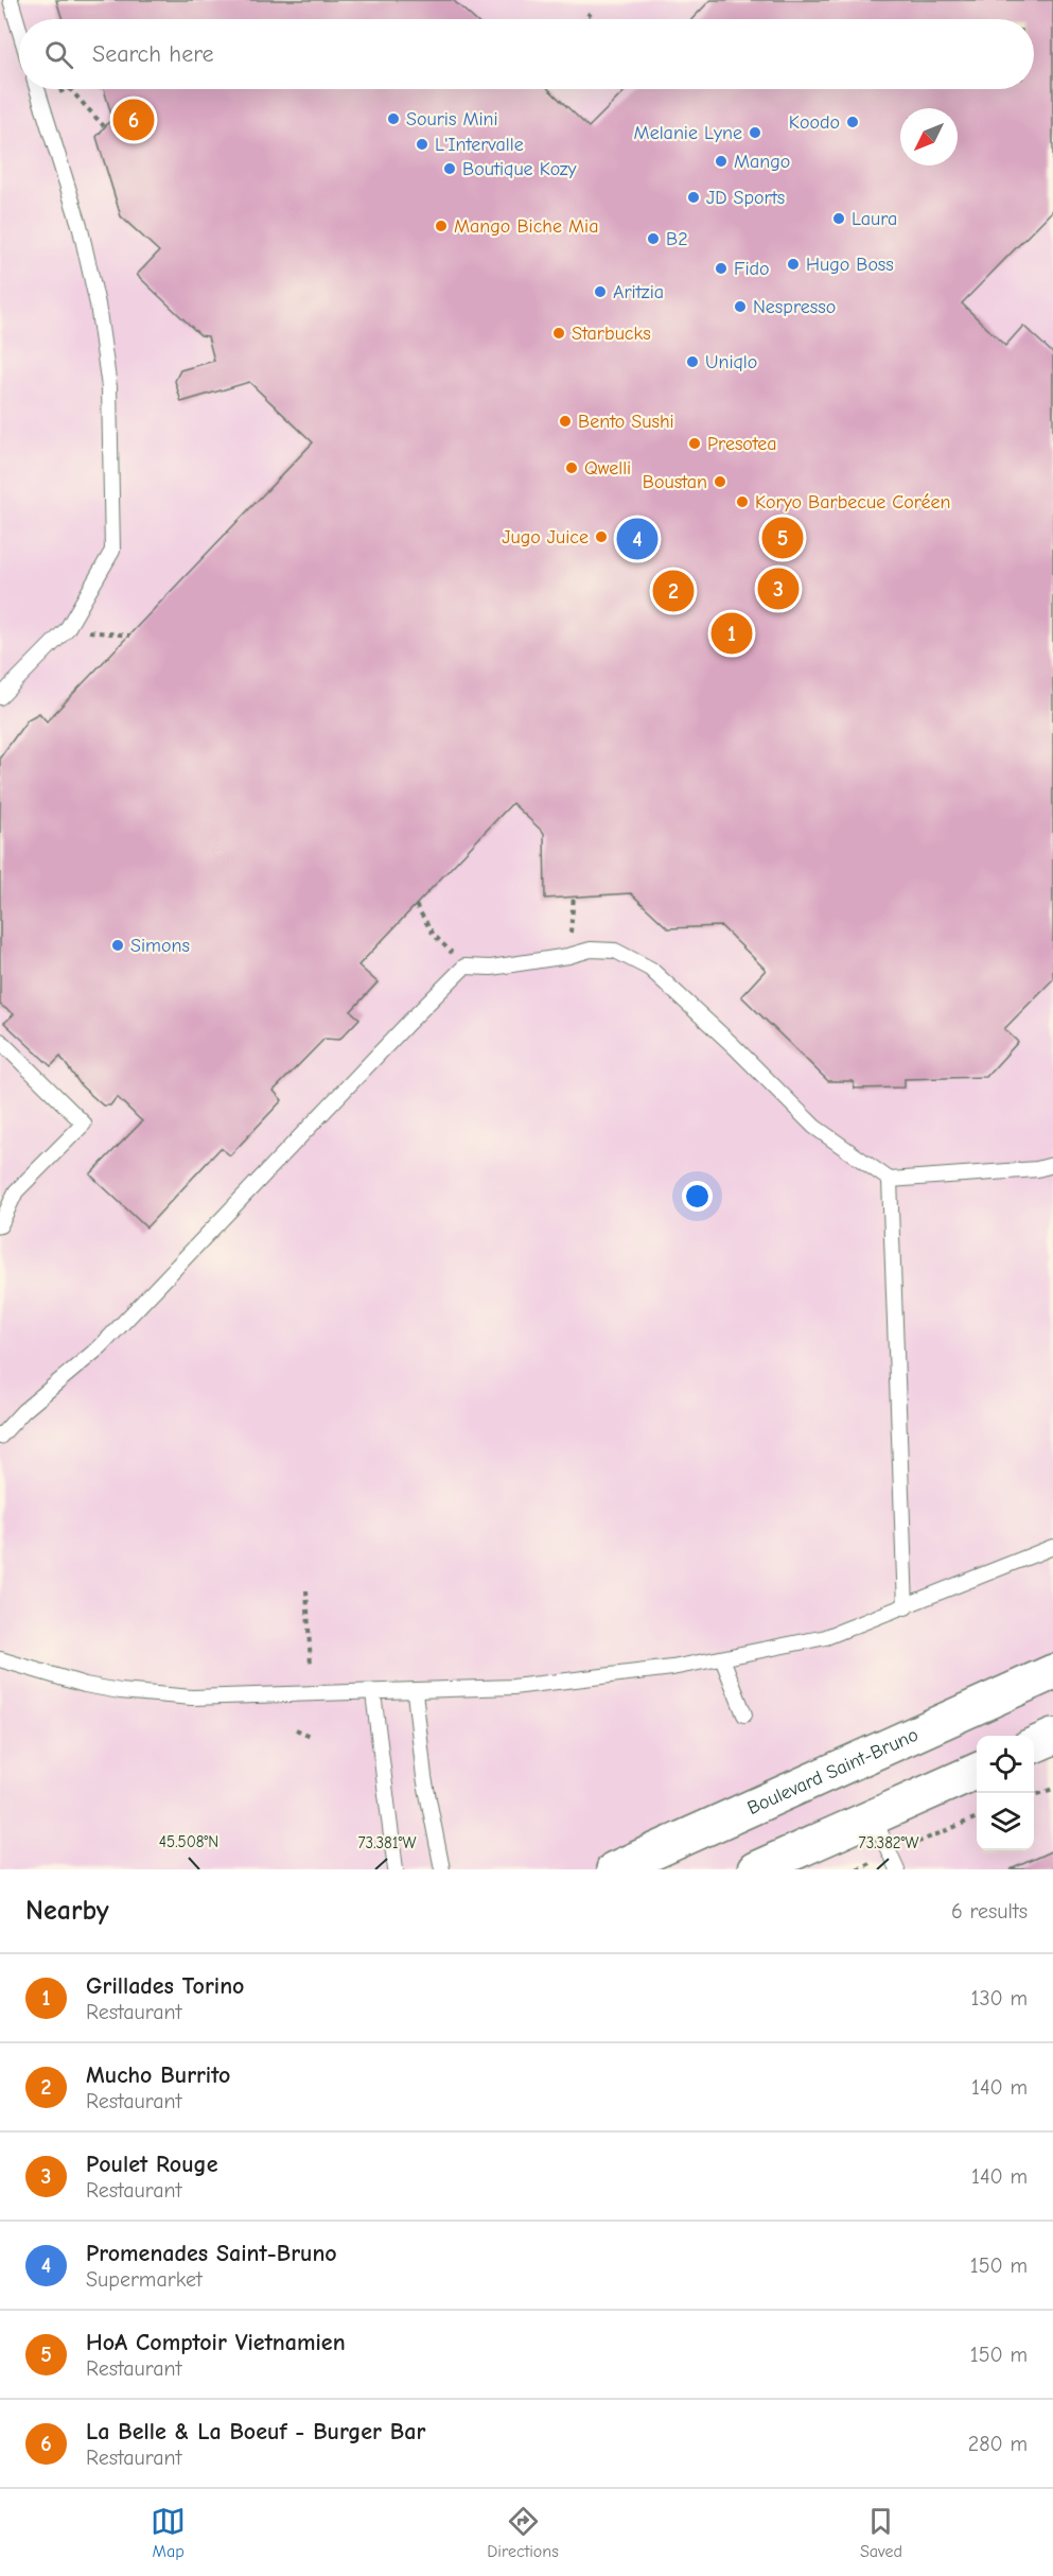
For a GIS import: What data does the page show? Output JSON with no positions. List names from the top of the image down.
{
  "streets": {
    "street": ["Boulevard Saint-Bruno"]
  },
  "places": [
    "Souris Mini",
    "Koodo",
    "Melanie Lyne",
    "L'Intervalle",
    "Mango",
    "Boutique Kozy",
    "JD Sports",
    "Laura",
    "Mango Biche Mia",
    "B2",
    "Hugo Boss",
    "Fido",
    "Aritzia",
    "Nespresso",
    "Starbucks",
    "Uniqlo",
    "Bento Sushi",
    "Presotea",
    "Qwelli",
    "Boustan",
    "Koryo Barbecue Coréen",
    "Jugo Juice",
    "Simons"
  ],
  "north": "bottom left",
  "page": {
    "search": "Search here",
    "pins": [
      "6",
      "5",
      "4",
      "3",
      "2",
      "1"
    ],
    "heading": ["Nearby", "6 results"],
    "list": [
      {
        "mark": "1",
        "name": "Grillades Torino",
        "note": "Restaurant",
        "value": "130 m"
      },
      {
        "mark": "2",
        "name": "Mucho Burrito",
        "note": "Restaurant",
        "value": "140 m"
      },
      {
        "mark": "3",
        "name": "Poulet Rouge",
        "note": "Restaurant",
        "value": "140 m"
      },
      {
        "mark": "4",
        "name": "Promenades Saint-Bruno",
        "note": "Supermarket",
        "value": "150 m"
      },
      {
        "mark": "5",
        "name": "HoA Comptoir Vietnamien",
        "note": "Restaurant",
        "value": "150 m"
      },
      {
        "mark": "6",
        "name": "La Belle & La Boeuf - Burger Bar",
        "note": "Restaurant",
        "value": "280 m"
      }
    ],
    "nav": ["Map", "Directions", "Saved"]
  },
  "coordinates": ["45.508°N", "73.381°W", "73.382°W"]
}
